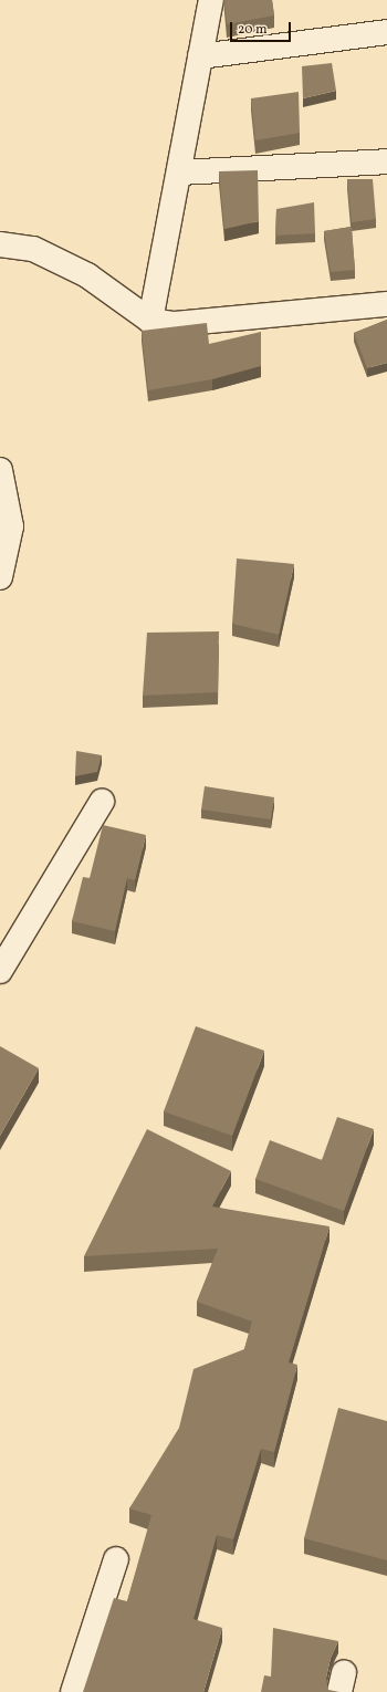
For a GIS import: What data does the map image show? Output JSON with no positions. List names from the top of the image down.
{
  "scale_bar": "20 m"
}
